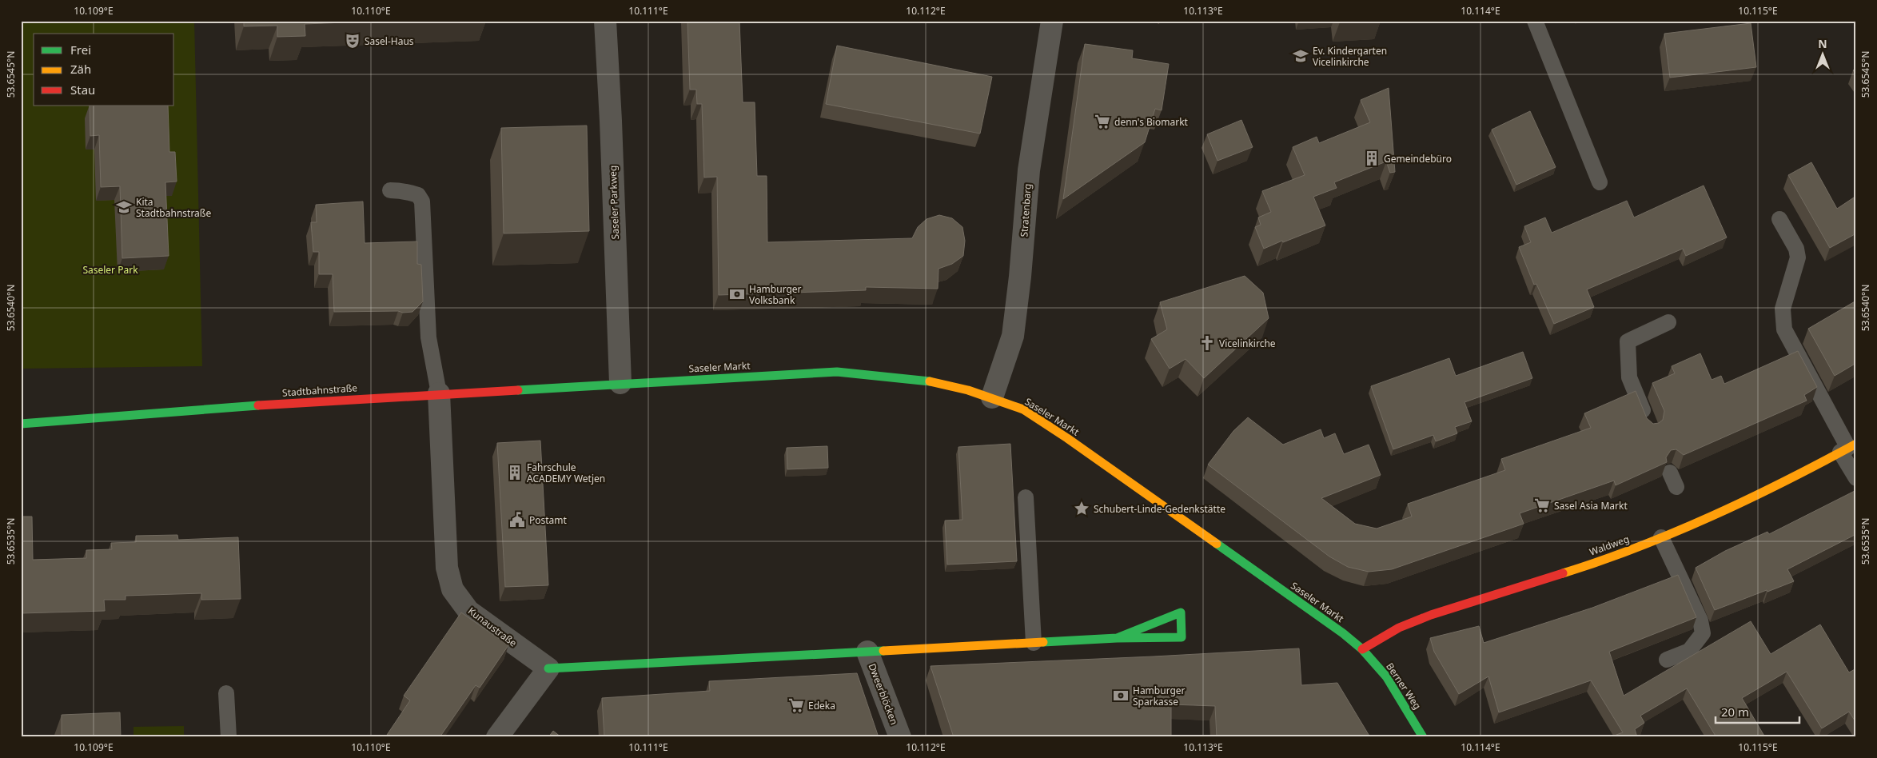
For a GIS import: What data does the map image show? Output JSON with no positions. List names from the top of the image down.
{
  "streets": {
    "main road": [
      "Saseler Markt",
      "Stadtbahnstraße",
      "Waldweg",
      "Berner Weg"
    ],
    "street": [
      "Saseler Parkweg",
      "Stratenbarg",
      "Kunaustraße",
      "Dweerblöcken"
    ]
  },
  "crossings": [
    ["Saseler Parkweg", "Saseler Markt"],
    ["Saseler Parkweg", "Stadtbahnstraße"],
    ["Stratenbarg", "Saseler Markt"],
    ["Saseler Markt", "Stadtbahnstraße"],
    ["Saseler Markt", "Waldweg"],
    ["Saseler Markt", "Berner Weg"],
    ["Stadtbahnstraße", "Kunaustraße"],
    ["Waldweg", "Berner Weg"]
  ],
  "parks": ["Saseler Park"],
  "places": {
    "theatre": ["Sasel-Haus"],
    "school or university": ["Ev. Kindergarten Vicelinkirche", "Kita Stadtbahnstraße"],
    "supermarket": ["denn's Biomarkt", "Sasel Asia Markt", "Edeka"],
    "building": ["Gemeindebüro", "Fahrschule ACADEMY Wetjen"],
    "bank": ["Hamburger Volksbank", "Hamburger Sparkasse"],
    "church": ["Vicelinkirche"],
    "place": ["Schubert-Linde-Gedenkstätte"],
    "public building": ["Postamt"]
  },
  "legend": ["Frei", "Zäh", "Stau"],
  "scale_bar": "20 m",
  "north": "top",
  "coordinates": [
    "10.109°E",
    "10.110°E",
    "10.111°E",
    "10.112°E",
    "10.113°E",
    "10.114°E",
    "10.115°E",
    "53.6545°N",
    "53.6540°N",
    "53.6535°N"
  ]
}
